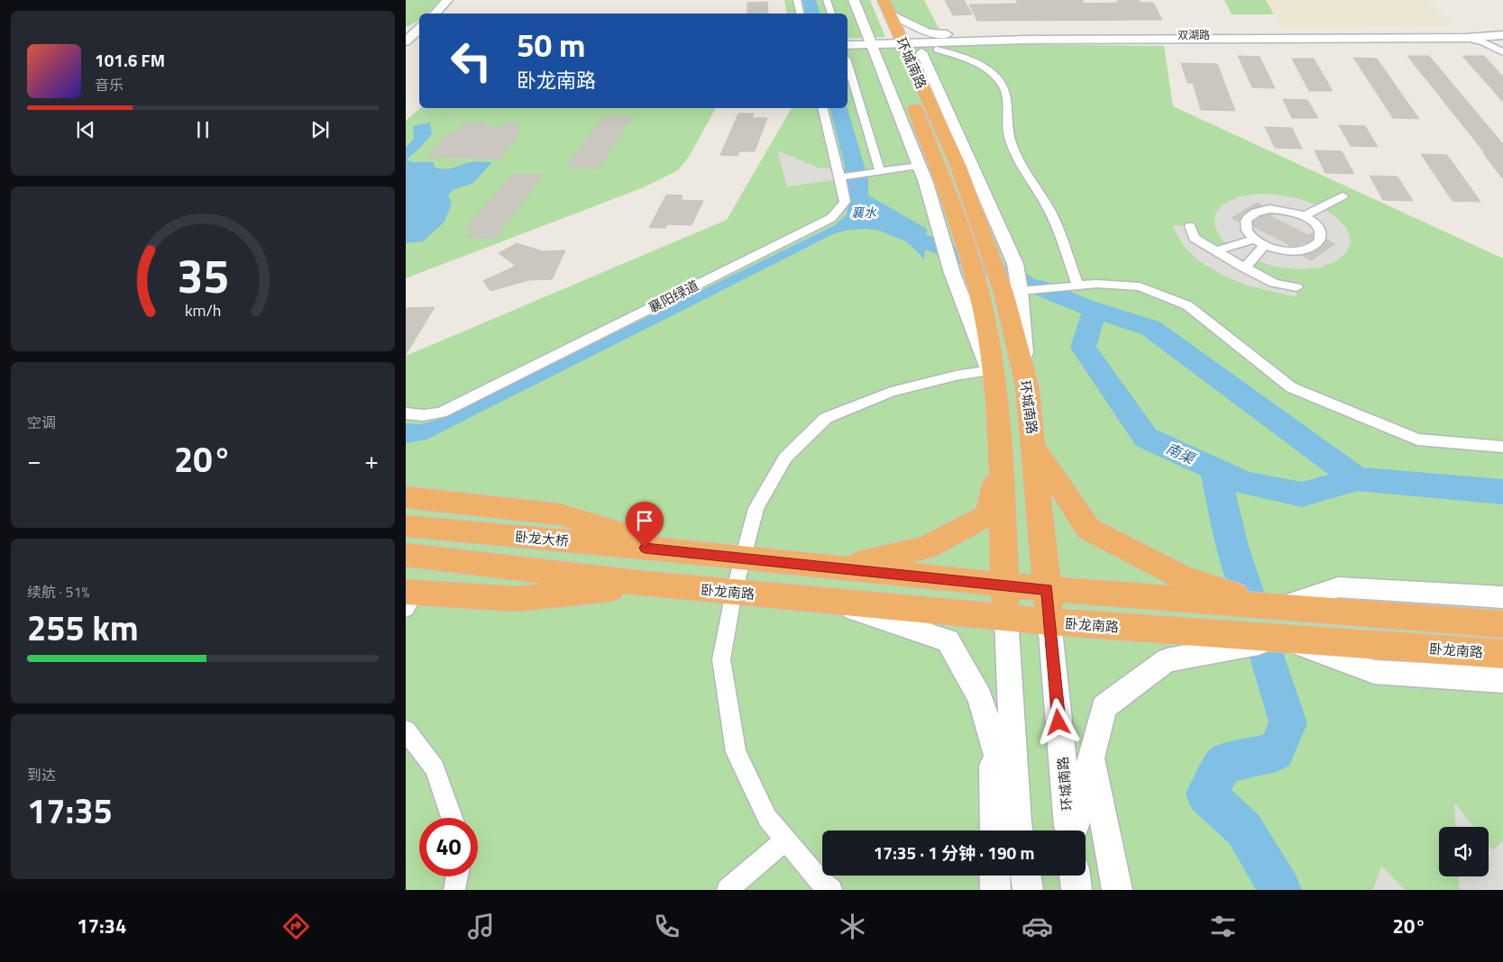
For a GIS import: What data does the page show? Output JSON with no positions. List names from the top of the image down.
{
  "streets": {
    "highway": ["环城南路", "卧龙大桥", "卧龙南路"],
    "street": ["双湖路", "襄阳绿道"]
  },
  "crossings": [
    ["双湖路", "环城南路"],
    ["环城南路", "卧龙南路"]
  ],
  "water": ["襄水", "南渠"],
  "page": {
    "turn": ["50 m", "卧龙南路"],
    "song": ["101.6 FM", "音乐"],
    "tile": [
      "空调",
      ["续航 · 51%", "255 km"],
      ["到达", "17:35"]
    ],
    "heat": ["−", "20°", "+"],
    "limit": "40",
    "trip": "17:35 · 1 分钟 · 190 m",
    "tabs": ["17:34", "20°"],
    "gauge": ["35", "km/h"]
  }
}
